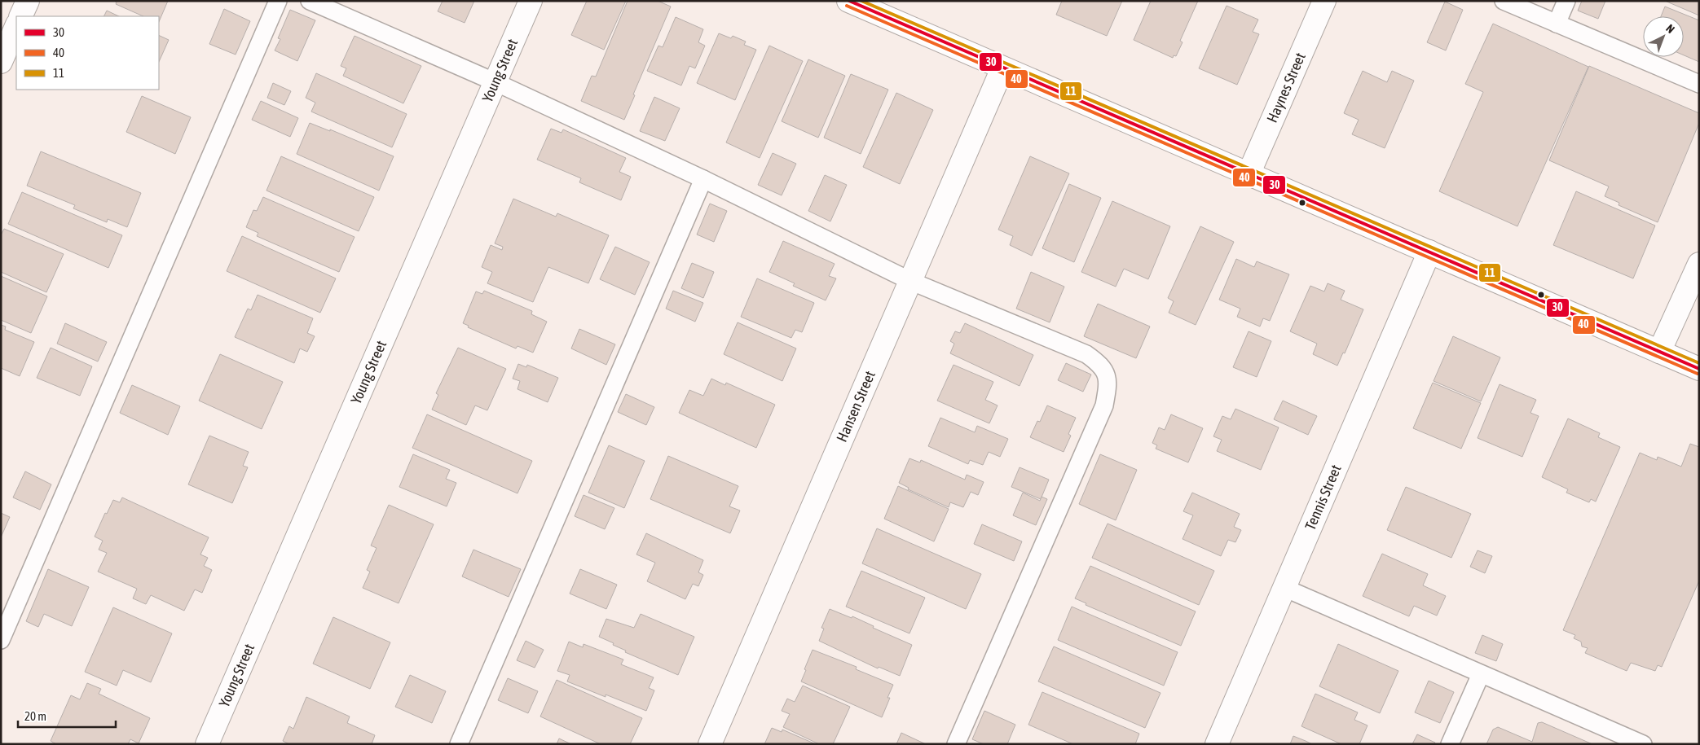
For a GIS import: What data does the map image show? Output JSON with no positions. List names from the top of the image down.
{
  "streets": {
    "street": [
      "Young Street",
      "Haynes Street",
      "Hansen Street",
      "Tennis Street"
    ]
  },
  "lines": ["transit line 30", "transit line 11", "transit line 40"],
  "legend": ["30", "40", "11"],
  "scale_bar": "20 m",
  "north": "top right"
}
